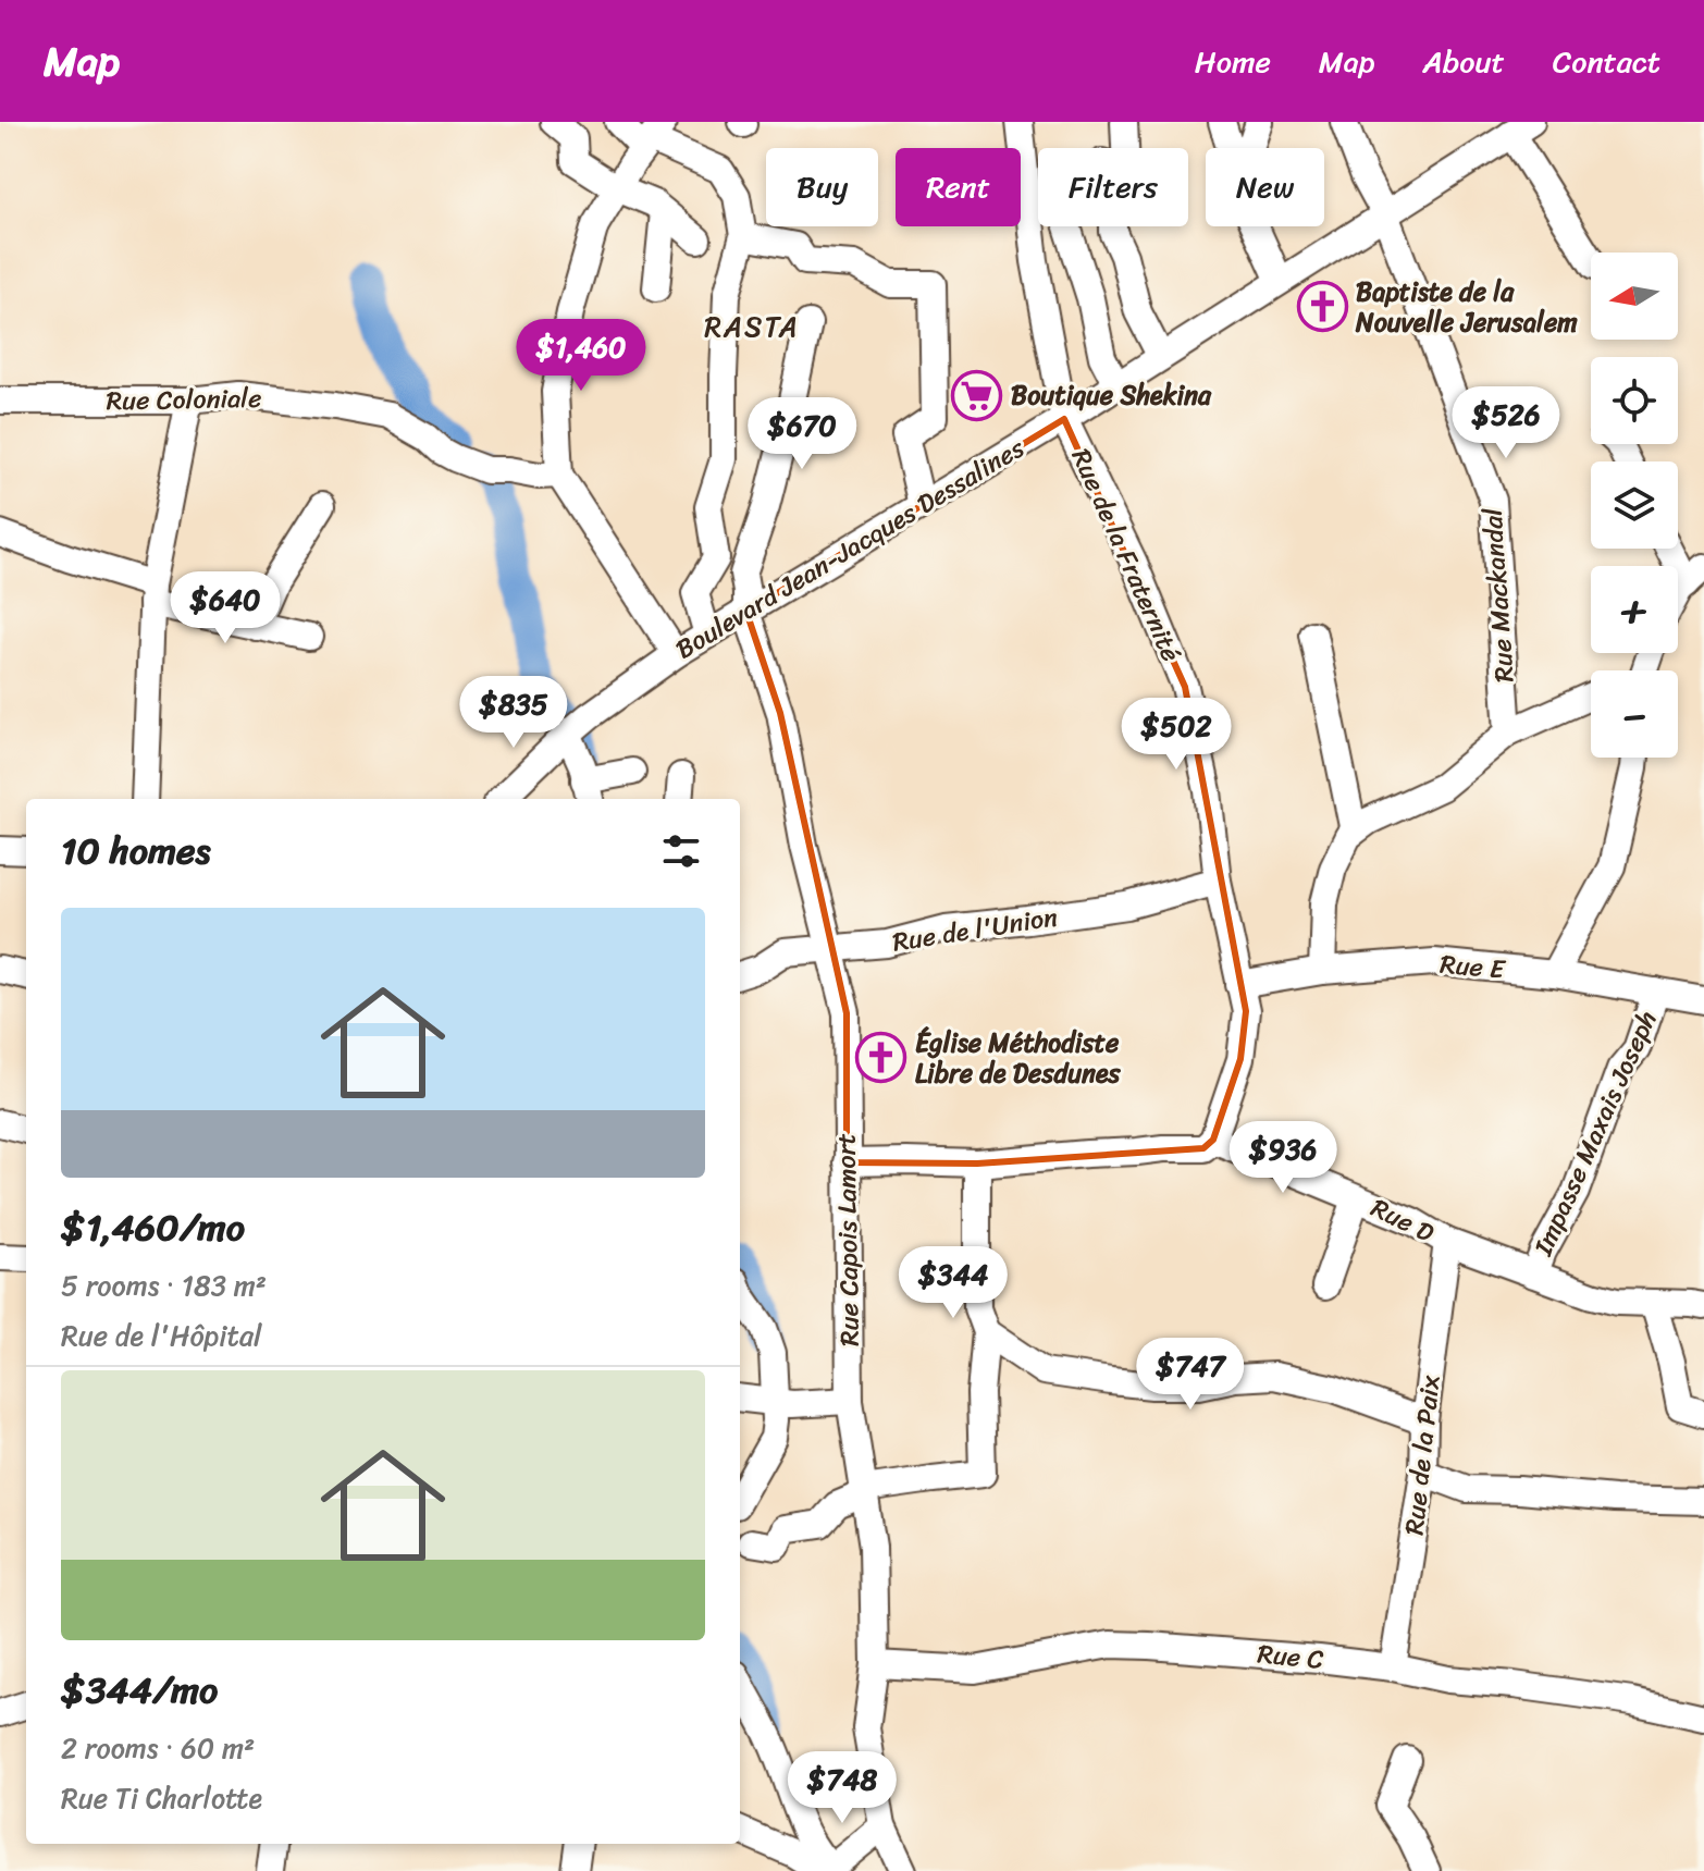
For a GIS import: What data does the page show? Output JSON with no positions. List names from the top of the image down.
{
  "streets": {
    "street": [
      "Rue Coloniale",
      "Boulevard Jean-Jacques Dessalines",
      "Rue de la Fraternité",
      "Rue Mackandal",
      "Rue de l'Union",
      "Rue E",
      "Impasse Maxais Joseph",
      "Rue D",
      "Rue Capois Lamort",
      "Rue de la Paix",
      "Rue C"
    ]
  },
  "crossings": [
    ["Boulevard Jean-Jacques Dessalines", "Rue de la Fraternité"],
    ["Boulevard Jean-Jacques Dessalines", "Rue Mackandal"],
    ["Boulevard Jean-Jacques Dessalines", "Rue Capois Lamort"],
    ["Rue de la Fraternité", "Rue de l'Union"],
    ["Rue de la Fraternité", "Rue E"],
    ["Rue de la Fraternité", "Rue D"],
    ["Rue de l'Union", "Rue Capois Lamort"],
    ["Rue E", "Impasse Maxais Joseph"],
    ["Impasse Maxais Joseph", "Rue D"],
    ["Rue D", "Rue de la Paix"],
    ["Rue Capois Lamort", "Rue C"],
    ["Rue de la Paix", "Rue C"]
  ],
  "districts": ["RASTA"],
  "places": {
    "church": ["Baptiste de la Nouvelle Jerusalem", "Église Méthodiste Libre de Desdunes"],
    "supermarket": ["Boutique Shekina"]
  },
  "north": "left",
  "page": {
    "header": "Map",
    "nav": [
      "Home",
      "Map",
      "About",
      "Contact"
    ],
    "chip": [
      "Buy",
      "Rent",
      "Filters",
      "New"
    ],
    "map_buttons": ["+", "−"],
    "price": [
      "$1,460",
      "$526",
      "$670",
      "$640",
      "$835",
      "$502",
      "$936",
      "$344",
      "$747",
      "$748"
    ],
    "heading": "10 homes",
    "list": [
      {
        "name": "$1,460/mo",
        "note": "5 rooms · 183 m² · Rue de l'Hôpital"
      },
      {
        "name": "$344/mo",
        "note": "2 rooms · 60 m² · Rue Ti Charlotte"
      }
    ]
  }
}
